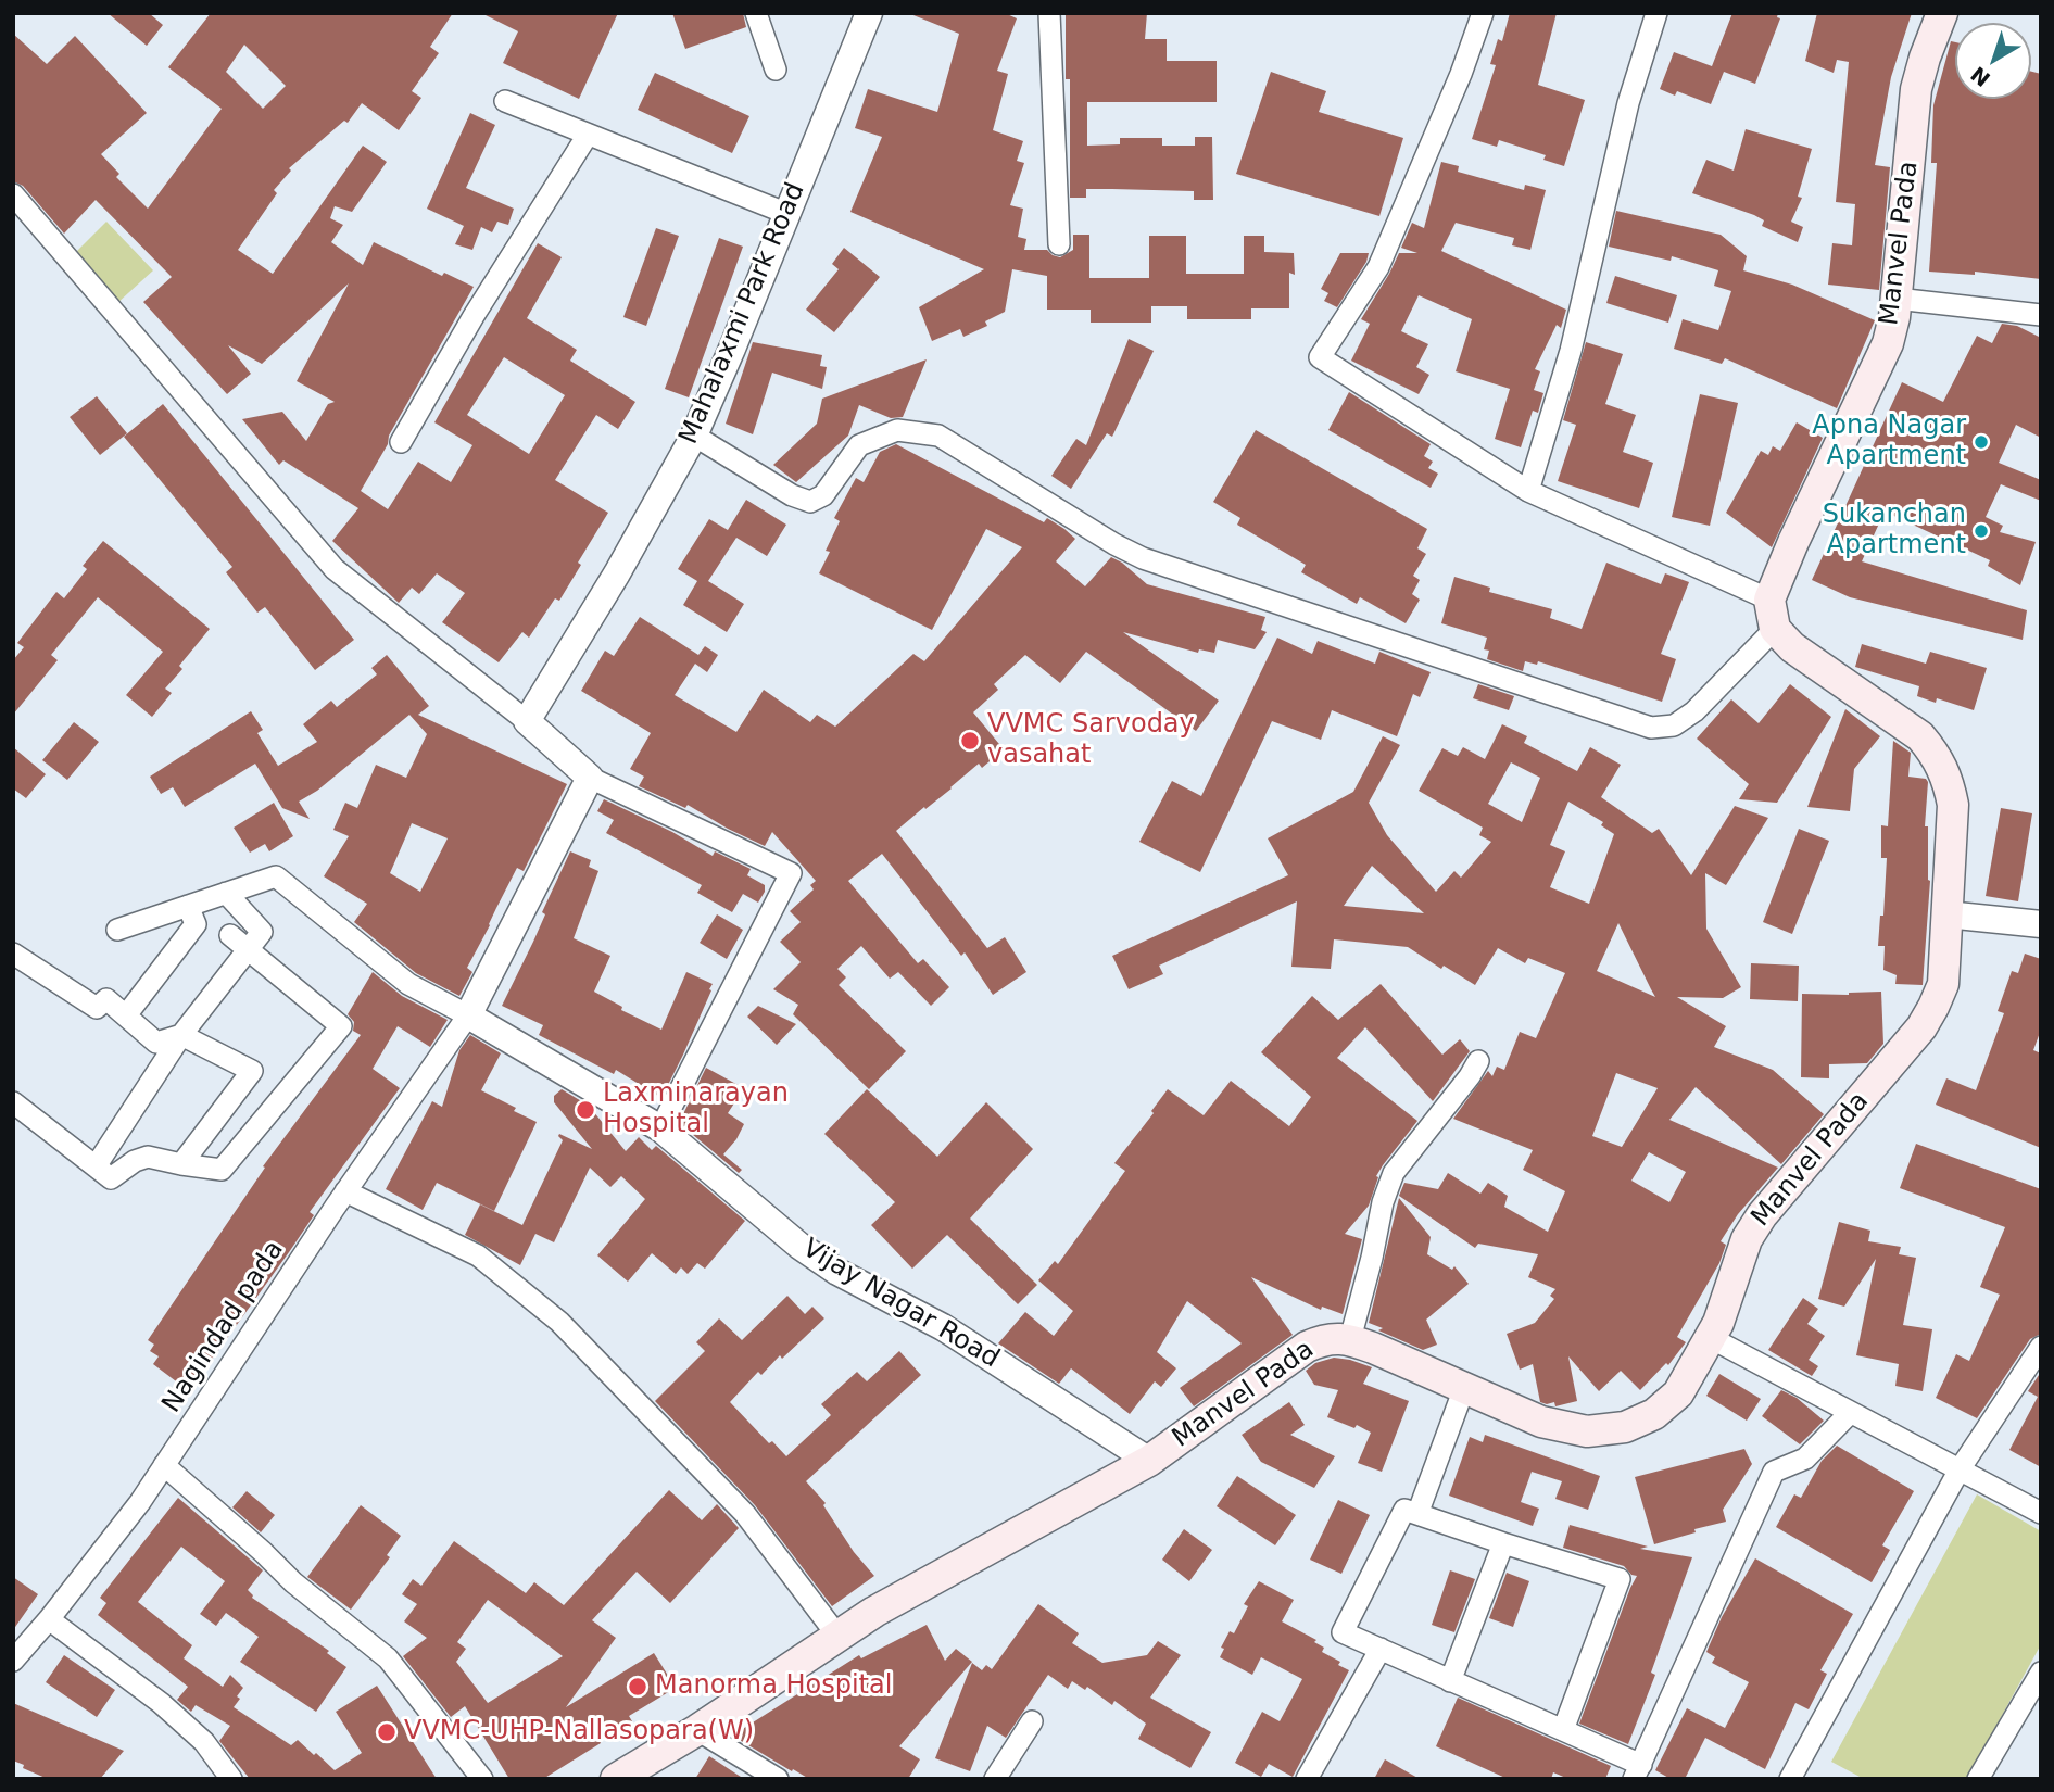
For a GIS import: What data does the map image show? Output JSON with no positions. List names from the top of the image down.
{
  "streets": {
    "main road": ["Manvel Pada"],
    "street": ["Mahalaxmi Park Road", "Vijay Nagar Road", "Nagindad pada"]
  },
  "crossings": [
    ["Manvel Pada", "Vijay Nagar Road"],
    ["Vijay Nagar Road", "Nagindad pada"]
  ],
  "places": [
    "Apna Nagar Apartment",
    "Sukanchan Apartment",
    "VVMC Sarvoday vasahat",
    "Laxminarayan Hospital",
    "Manorma Hospital",
    "VVMC-UHP-Nallasopara(W)"
  ],
  "north": "bottom left"
}
